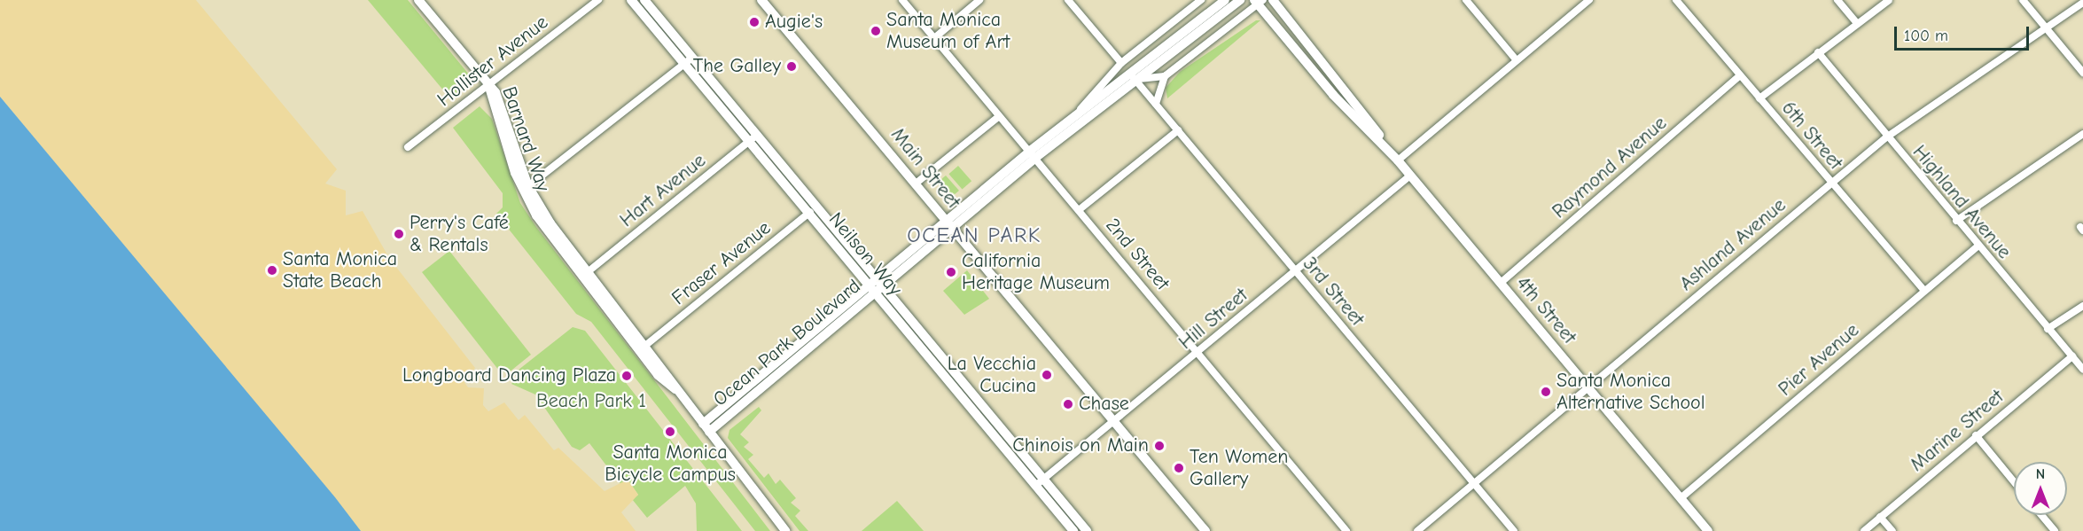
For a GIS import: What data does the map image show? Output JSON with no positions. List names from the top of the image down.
{
  "streets": {
    "street": [
      "Hollister Avenue",
      "6th Street",
      "Barnard Way",
      "Raymond Avenue",
      "Main Street",
      "Hart Avenue",
      "Highland Avenue",
      "Ashland Avenue",
      "Neilson Way",
      "2nd Street",
      "Fraser Avenue",
      "3rd Street",
      "4th Street",
      "Hill Street",
      "Ocean Park Boulevard",
      "Pier Avenue",
      "Marine Street"
    ]
  },
  "crossings": [
    ["Hollister Avenue", "Barnard Way"],
    ["6th Street", "Raymond Avenue"],
    ["6th Street", "Ashland Avenue"],
    ["6th Street", "Pier Avenue"],
    ["Barnard Way", "Hart Avenue"],
    ["Barnard Way", "Fraser Avenue"],
    ["Barnard Way", "Ocean Park Boulevard"],
    ["Raymond Avenue", "4th Street"],
    ["Main Street", "Hill Street"],
    ["Main Street", "Ocean Park Boulevard"],
    ["Hart Avenue", "Neilson Way"],
    ["Highland Avenue", "Ashland Avenue"],
    ["Highland Avenue", "Pier Avenue"],
    ["Highland Avenue", "Marine Street"],
    ["Ashland Avenue", "3rd Street"],
    ["Ashland Avenue", "4th Street"],
    ["Neilson Way", "Fraser Avenue"],
    ["Neilson Way", "Hill Street"],
    ["Neilson Way", "Ocean Park Boulevard"],
    ["2nd Street", "Hill Street"],
    ["2nd Street", "Ocean Park Boulevard"],
    ["3rd Street", "Hill Street"],
    ["3rd Street", "Ocean Park Boulevard"],
    ["4th Street", "Hill Street"],
    ["4th Street", "Pier Avenue"]
  ],
  "districts": ["OCEAN PARK"],
  "parks": ["Beach Park 1"],
  "places": [
    "Augie's",
    "Santa Monica Museum of Art",
    "The Galley",
    "Perry's Café & Rentals",
    "Santa Monica State Beach",
    "California Heritage Museum",
    "La Vecchia Cucina",
    "Longboard Dancing Plaza",
    "Santa Monica Alternative School",
    "Chase",
    "Santa Monica Bicycle Campus",
    "Chinois on Main",
    "Ten Women Gallery"
  ],
  "scale_bar": "100 m",
  "north": "top"
}
